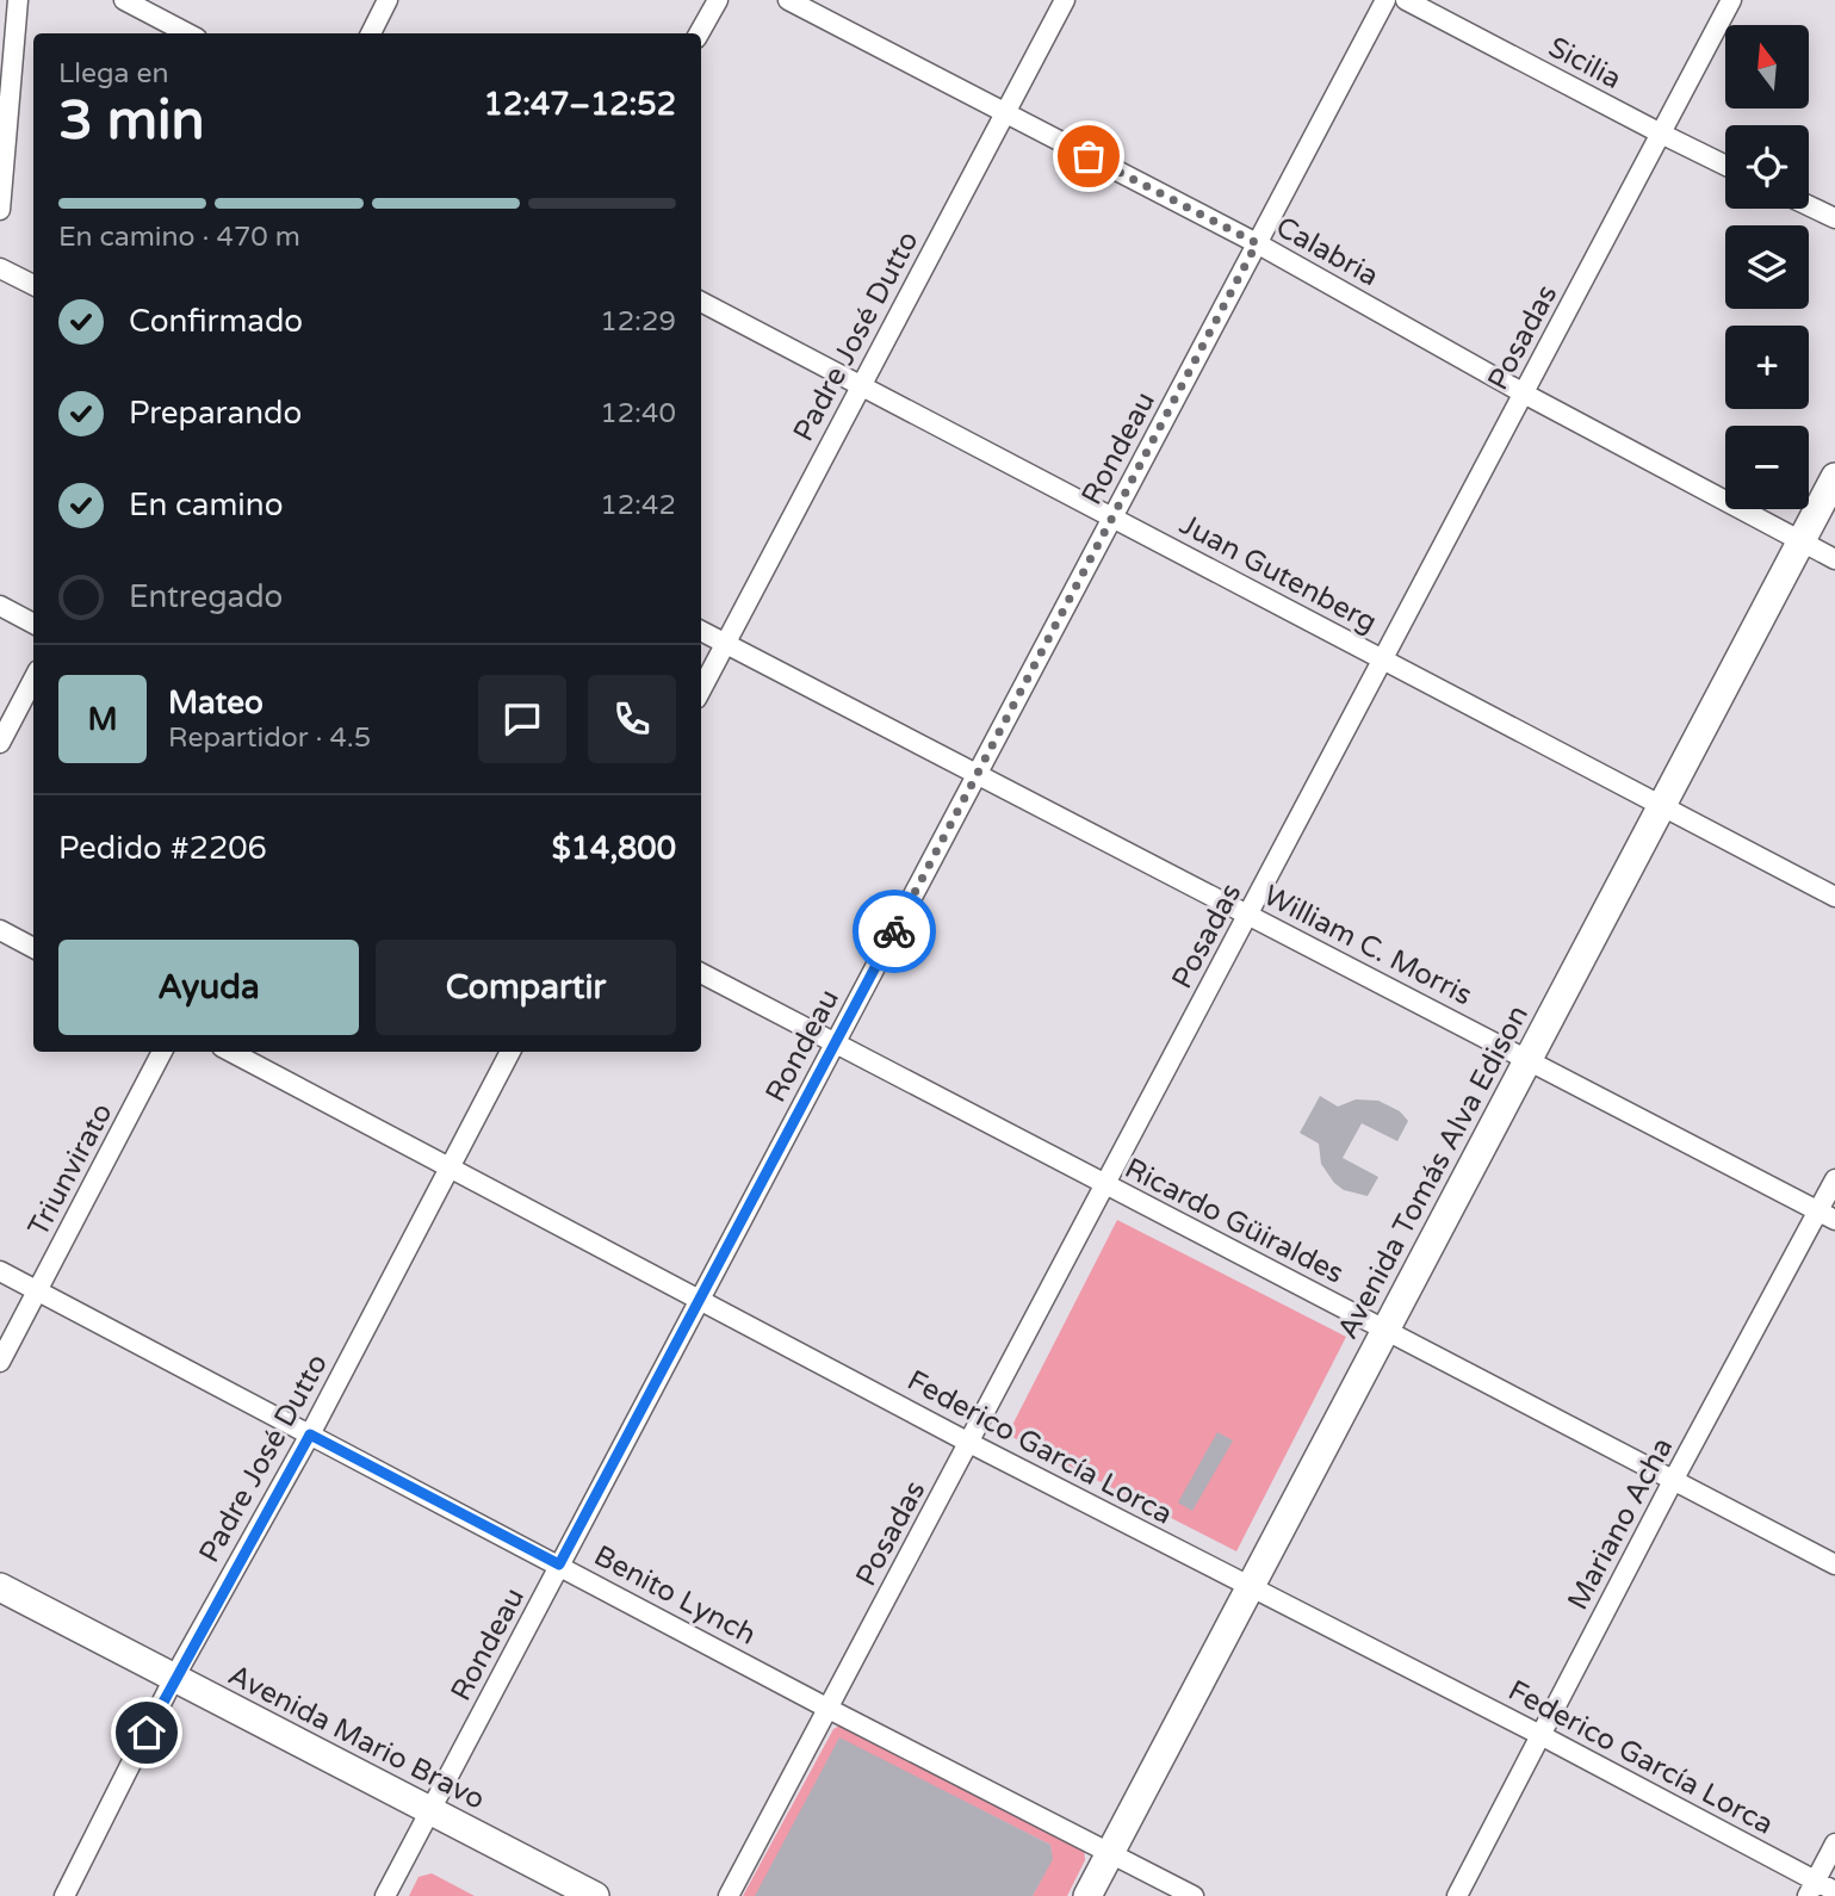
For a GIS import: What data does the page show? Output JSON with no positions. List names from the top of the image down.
{
  "streets": {
    "main road": ["Avenida Tomás Alva Edison", "Avenida Mario Bravo"],
    "street": [
      "Sicilia",
      "Calabria",
      "Padre José Dutto",
      "Posadas",
      "Rondeau",
      "Juan Gutenberg",
      "William C. Morris",
      "Triunvirato",
      "Ricardo Güiraldes",
      "Federico García Lorca",
      "Mariano Acha",
      "Benito Lynch"
    ]
  },
  "crossings": [
    ["Sicilia", "Posadas"],
    ["Calabria", "Padre José Dutto"],
    ["Calabria", "Posadas"],
    ["Calabria", "Rondeau"],
    ["Calabria", "Avenida Tomás Alva Edison"],
    ["Padre José Dutto", "Juan Gutenberg"],
    ["Padre José Dutto", "William C. Morris"],
    ["Padre José Dutto", "Federico García Lorca"],
    ["Padre José Dutto", "Benito Lynch"],
    ["Padre José Dutto", "Avenida Mario Bravo"],
    ["Posadas", "Juan Gutenberg"],
    ["Posadas", "William C. Morris"],
    ["Posadas", "Ricardo Güiraldes"],
    ["Posadas", "Federico García Lorca"],
    ["Posadas", "Benito Lynch"],
    ["Rondeau", "Juan Gutenberg"],
    ["Rondeau", "William C. Morris"],
    ["Rondeau", "Ricardo Güiraldes"],
    ["Rondeau", "Federico García Lorca"],
    ["Rondeau", "Benito Lynch"],
    ["Rondeau", "Avenida Mario Bravo"],
    ["Juan Gutenberg", "Avenida Tomás Alva Edison"],
    ["William C. Morris", "Avenida Tomás Alva Edison"],
    ["William C. Morris", "Mariano Acha"],
    ["Triunvirato", "Benito Lynch"],
    ["Avenida Tomás Alva Edison", "Ricardo Güiraldes"],
    ["Avenida Tomás Alva Edison", "Federico García Lorca"],
    ["Avenida Tomás Alva Edison", "Benito Lynch"],
    ["Ricardo Güiraldes", "Mariano Acha"],
    ["Federico García Lorca", "Mariano Acha"]
  ],
  "north": "top",
  "page": {
    "map_buttons": ["+", "−"],
    "heading": ["3 min", "Llega en", "12:47–12:52"],
    "panel": [
      "Mateo",
      "Repartidor · 4.5",
      "Pedido #2206",
      "$14,800"
    ],
    "bar": "En camino · 470 m",
    "list": [
      ["Confirmado", "12:29"],
      ["Preparando", "12:40"],
      ["En camino", "12:42"],
      "Entregado"
    ],
    "round": "M",
    "buttons": ["Ayuda", "Compartir"]
  }
}
